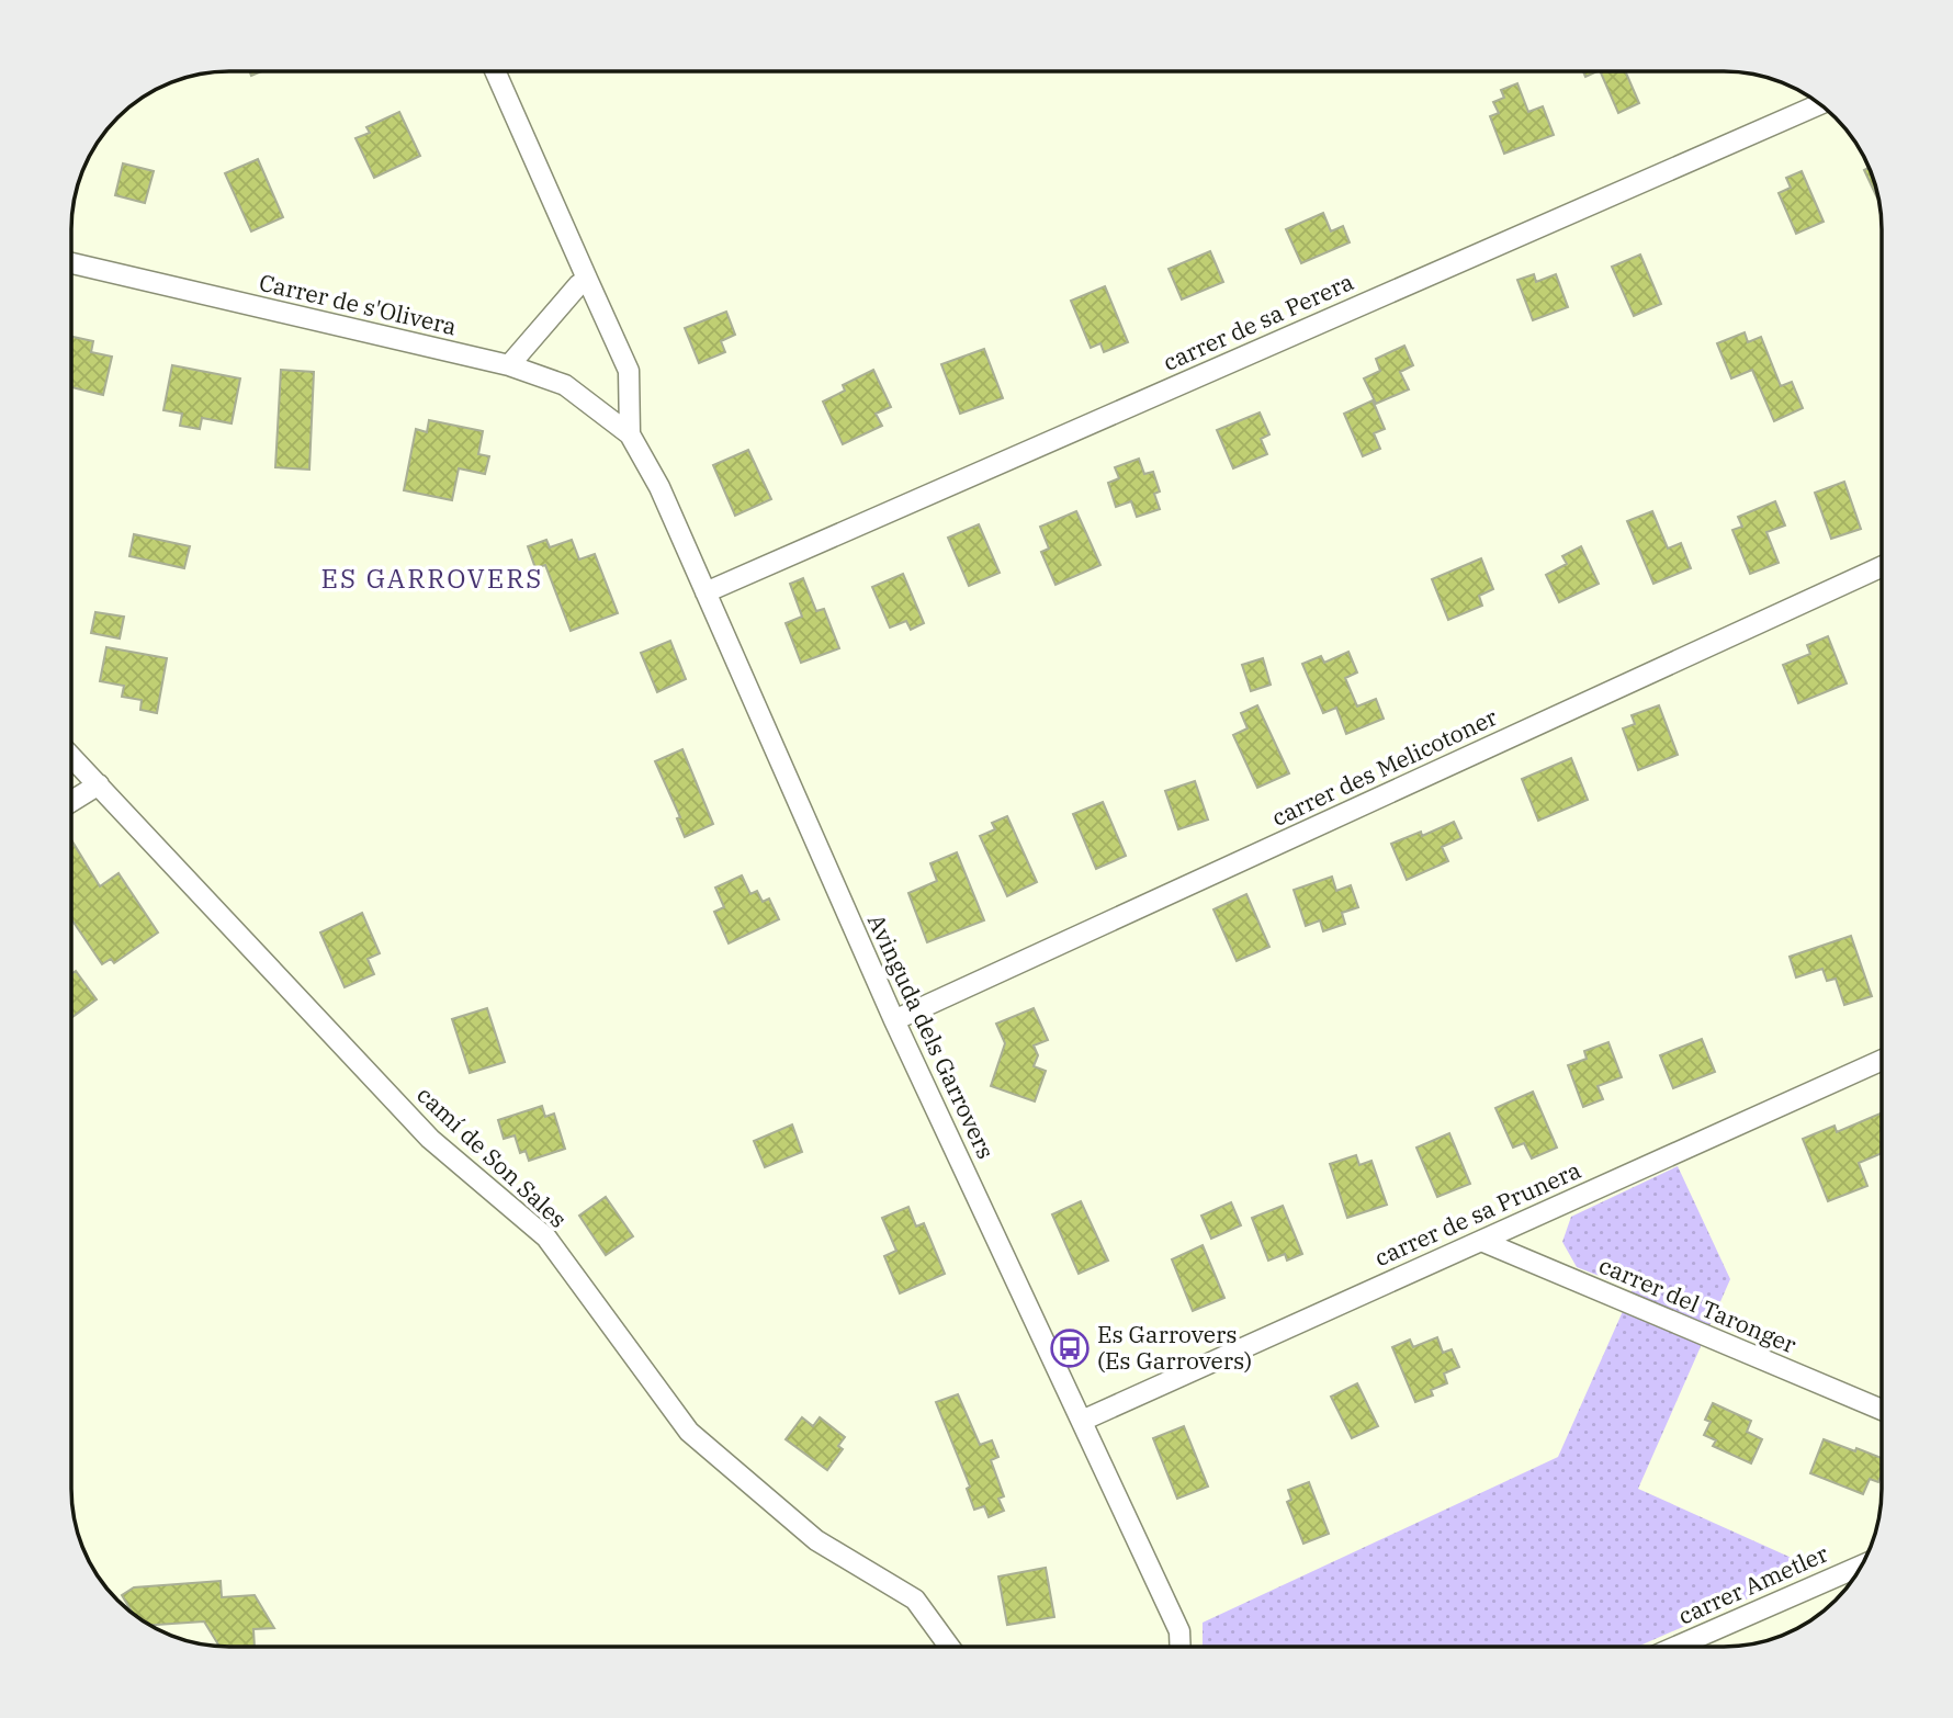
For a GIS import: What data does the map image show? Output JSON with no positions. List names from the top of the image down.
{
  "streets": {
    "street": [
      "Carrer de s'Olivera",
      "carrer de sa Perera",
      "carrer des Melicotoner",
      "Avinguda dels Garrovers",
      "camí de Son Sales",
      "carrer de sa Prunera",
      "carrer del Taronger",
      "carrer Ametler"
    ]
  },
  "crossings": [
    ["Carrer de s'Olivera", "Avinguda dels Garrovers"],
    ["carrer de sa Perera", "Avinguda dels Garrovers"],
    ["carrer des Melicotoner", "Avinguda dels Garrovers"],
    ["Avinguda dels Garrovers", "carrer de sa Prunera"],
    ["carrer de sa Prunera", "carrer del Taronger"]
  ],
  "districts": ["ES GARROVERS"],
  "places": {
    "bus stop": ["Es Garrovers (Es Garrovers)"]
  }
}
